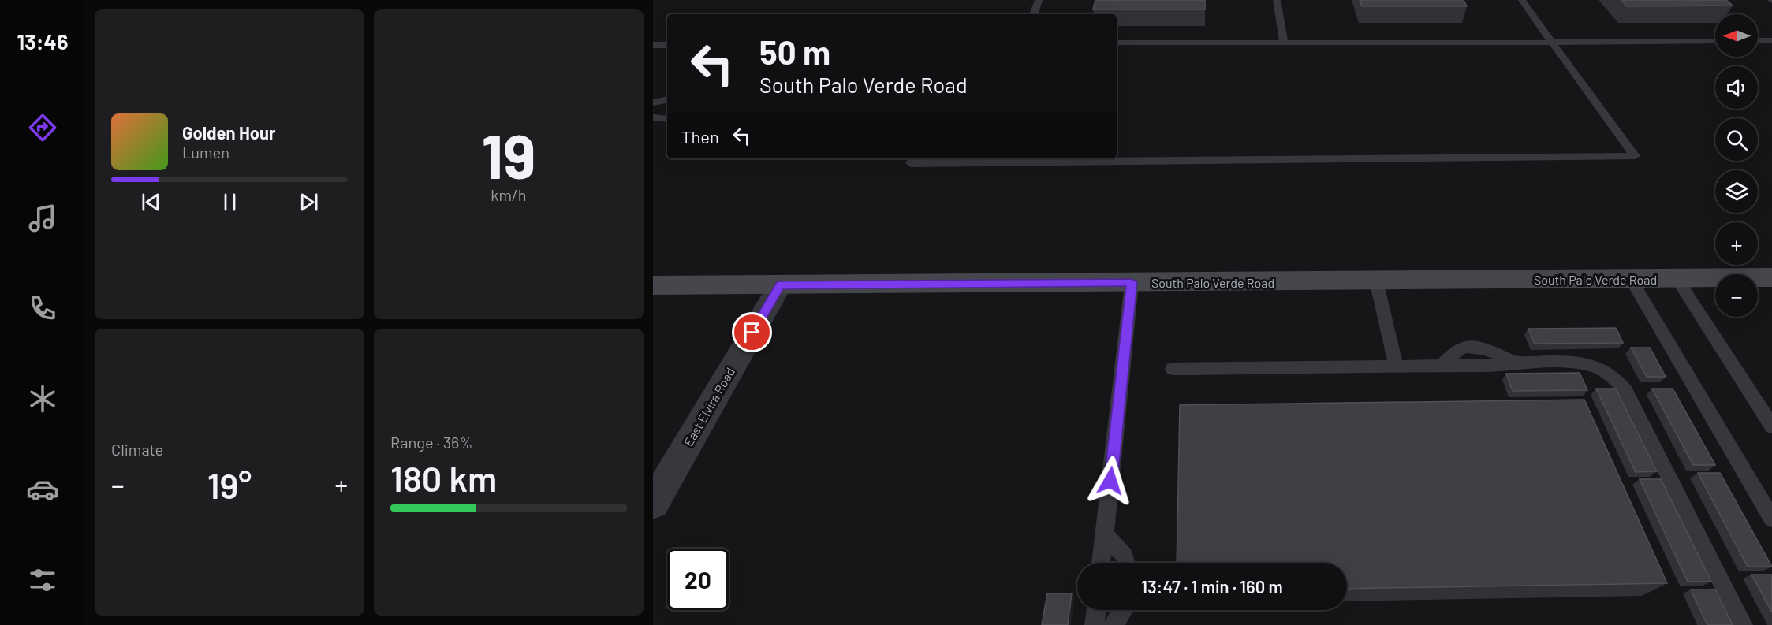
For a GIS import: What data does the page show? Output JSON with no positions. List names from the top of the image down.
{
  "streets": {
    "street": ["South Palo Verde Road", "East Elvira Road"]
  },
  "crossings": [
    ["South Palo Verde Road", "East Elvira Road"]
  ],
  "north": "left",
  "page": {
    "tabs": "13:46",
    "tile": [
      ["19", "km/h"],
      "Climate",
      ["Range · 36%", "180 km"]
    ],
    "map_buttons": ["+", "−"],
    "turn": ["50 m", "South Palo Verde Road"],
    "song": ["Golden Hour", "Lumen"],
    "then": "Then",
    "heat": ["−", "19°", "+"],
    "limit": "20",
    "trip": "13:47 · 1 min · 160 m"
  }
}
